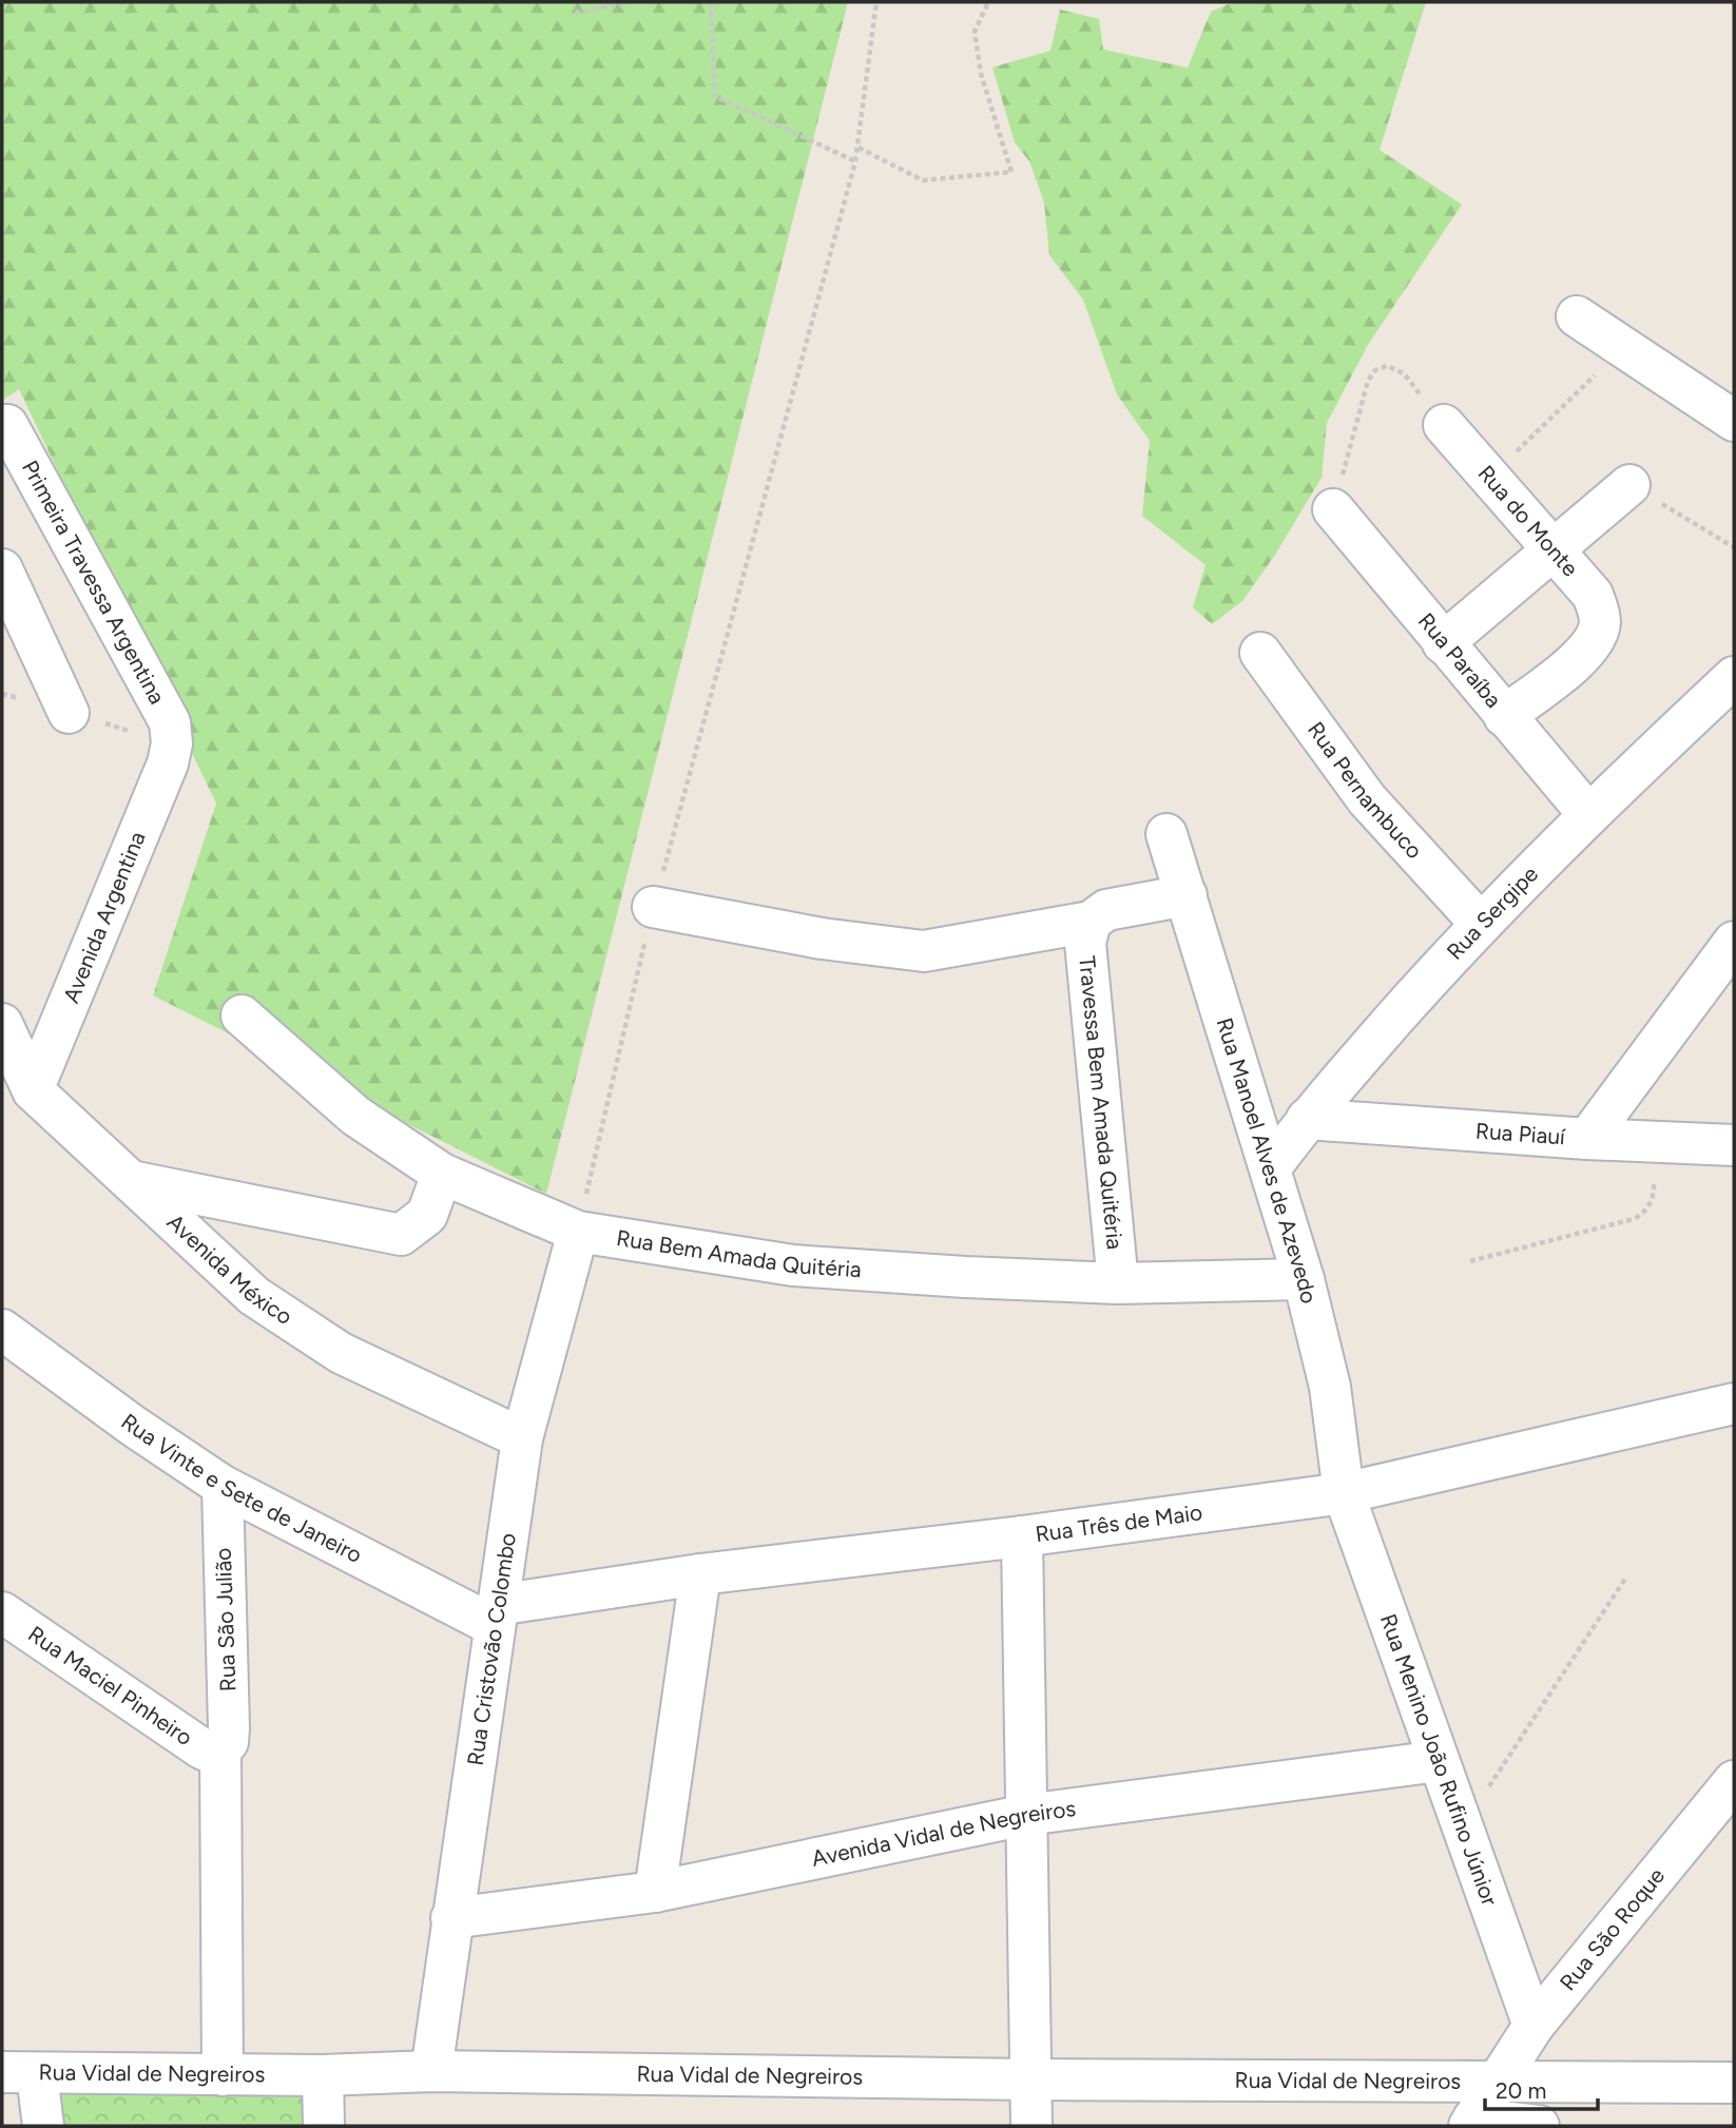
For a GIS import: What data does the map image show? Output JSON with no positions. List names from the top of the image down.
{
  "streets": {
    "street": [
      "Rua do Monte",
      "Primeira Travessa Argentina",
      "Rua Paraíba",
      "Rua Pernambuco",
      "Rua Sergipe",
      "Avenida Argentina",
      "Travessa Bem Amada Quitéria",
      "Rua Piauí",
      "Rua Manoel Alves de Azevedo",
      "Rua Bem Amada Quitéria",
      "Avenida México",
      "Rua Vinte e Sete de Janeiro",
      "Rua Três de Maio",
      "Rua São Julião",
      "Rua Cristovão Colombo",
      "Rua Maciel Pinheiro",
      "Rua Menino João Rufino Júnior",
      "Avenida Vidal de Negreiros",
      "Rua São Roque",
      "Rua Vidal de Negreiros"
    ]
  },
  "crossings": [
    ["Rua do Monte", "Rua Paraíba"],
    ["Primeira Travessa Argentina", "Avenida Argentina"],
    ["Rua Paraíba", "Rua Sergipe"],
    ["Rua Pernambuco", "Rua Sergipe"],
    ["Rua Sergipe", "Rua Piauí"],
    ["Rua Sergipe", "Rua Manoel Alves de Azevedo"],
    ["Avenida Argentina", "Avenida México"],
    ["Travessa Bem Amada Quitéria", "Rua Bem Amada Quitéria"],
    ["Rua Manoel Alves de Azevedo", "Rua Bem Amada Quitéria"],
    ["Rua Manoel Alves de Azevedo", "Rua Três de Maio"],
    ["Rua Manoel Alves de Azevedo", "Rua Menino João Rufino Júnior"],
    ["Rua Bem Amada Quitéria", "Rua Cristovão Colombo"],
    ["Avenida México", "Rua Cristovão Colombo"],
    ["Rua Vinte e Sete de Janeiro", "Rua Três de Maio"],
    ["Rua Vinte e Sete de Janeiro", "Rua São Julião"],
    ["Rua Vinte e Sete de Janeiro", "Rua Cristovão Colombo"],
    ["Rua Três de Maio", "Rua Cristovão Colombo"],
    ["Rua Três de Maio", "Rua Menino João Rufino Júnior"],
    ["Rua São Julião", "Rua Maciel Pinheiro"],
    ["Rua São Julião", "Rua Vidal de Negreiros"],
    ["Rua Cristovão Colombo", "Avenida Vidal de Negreiros"],
    ["Rua Cristovão Colombo", "Rua Vidal de Negreiros"],
    ["Rua Menino João Rufino Júnior", "Avenida Vidal de Negreiros"],
    ["Rua Menino João Rufino Júnior", "Rua São Roque"],
    ["Rua São Roque", "Rua Vidal de Negreiros"]
  ],
  "scale_bar": "20 m"
}
